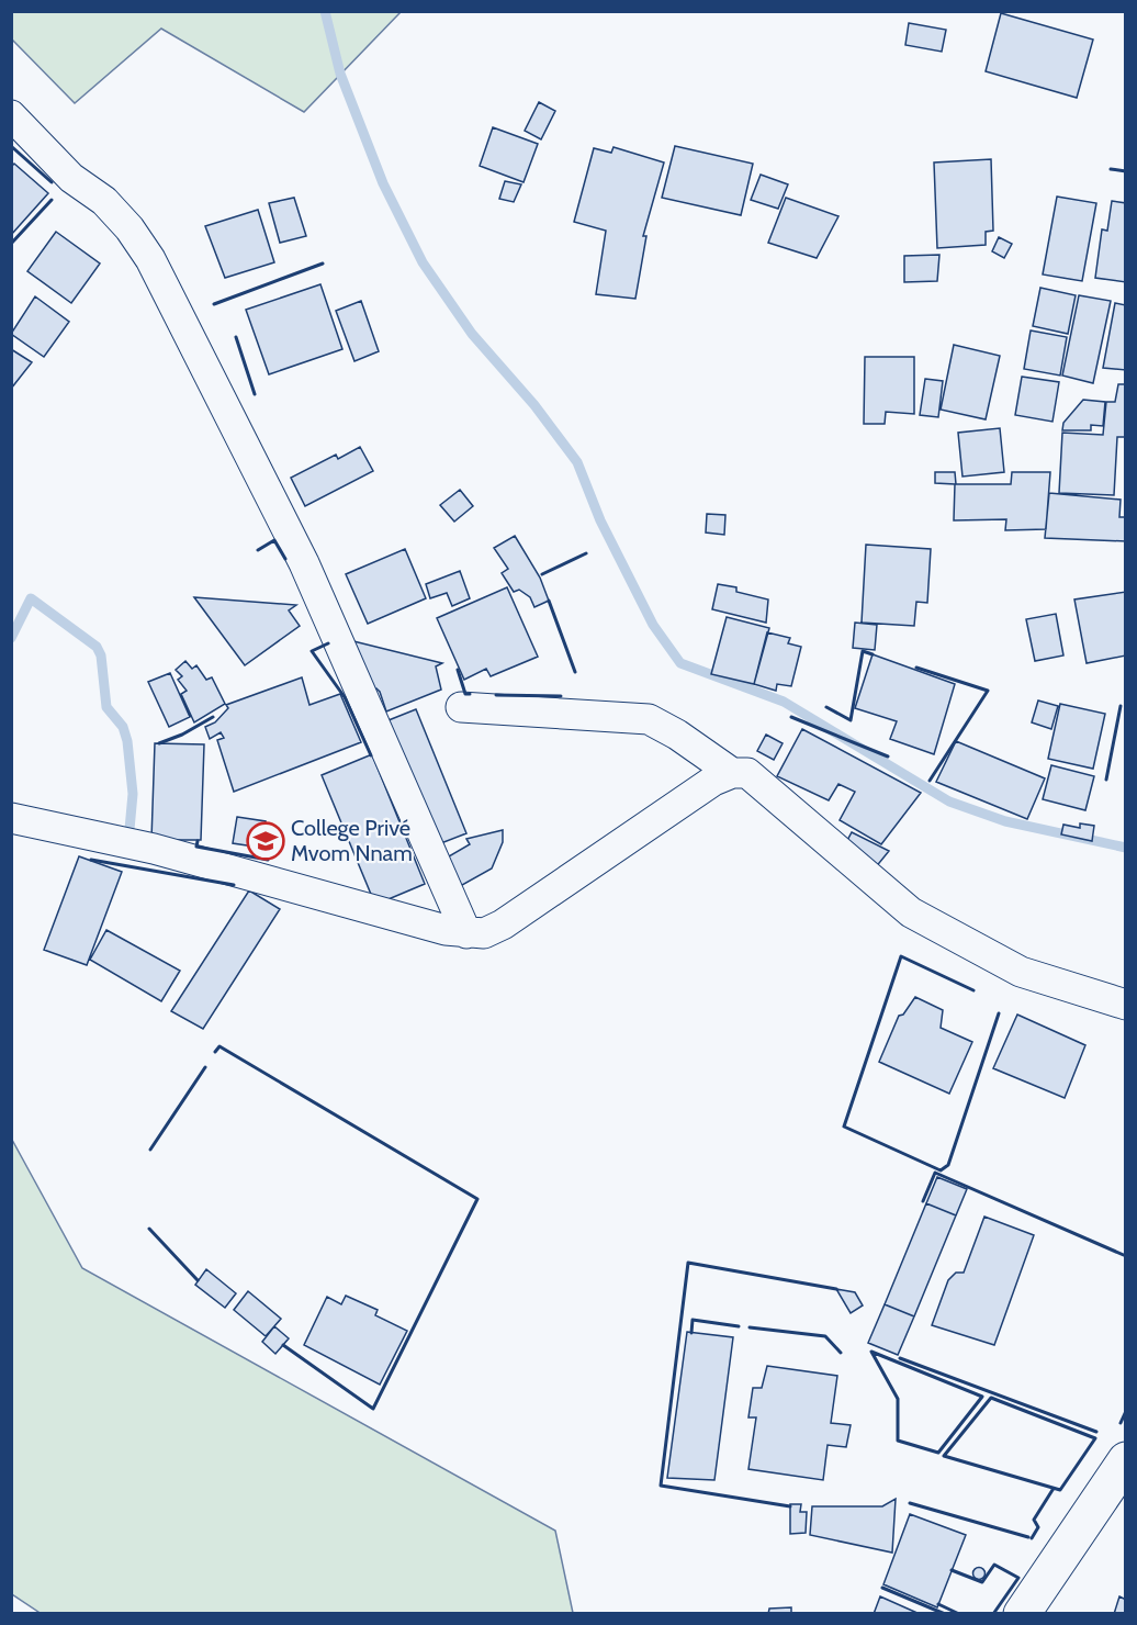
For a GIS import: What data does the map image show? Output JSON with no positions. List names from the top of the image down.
{
  "places": {
    "school or university": ["College Privé Mvom Nnam"]
  }
}
